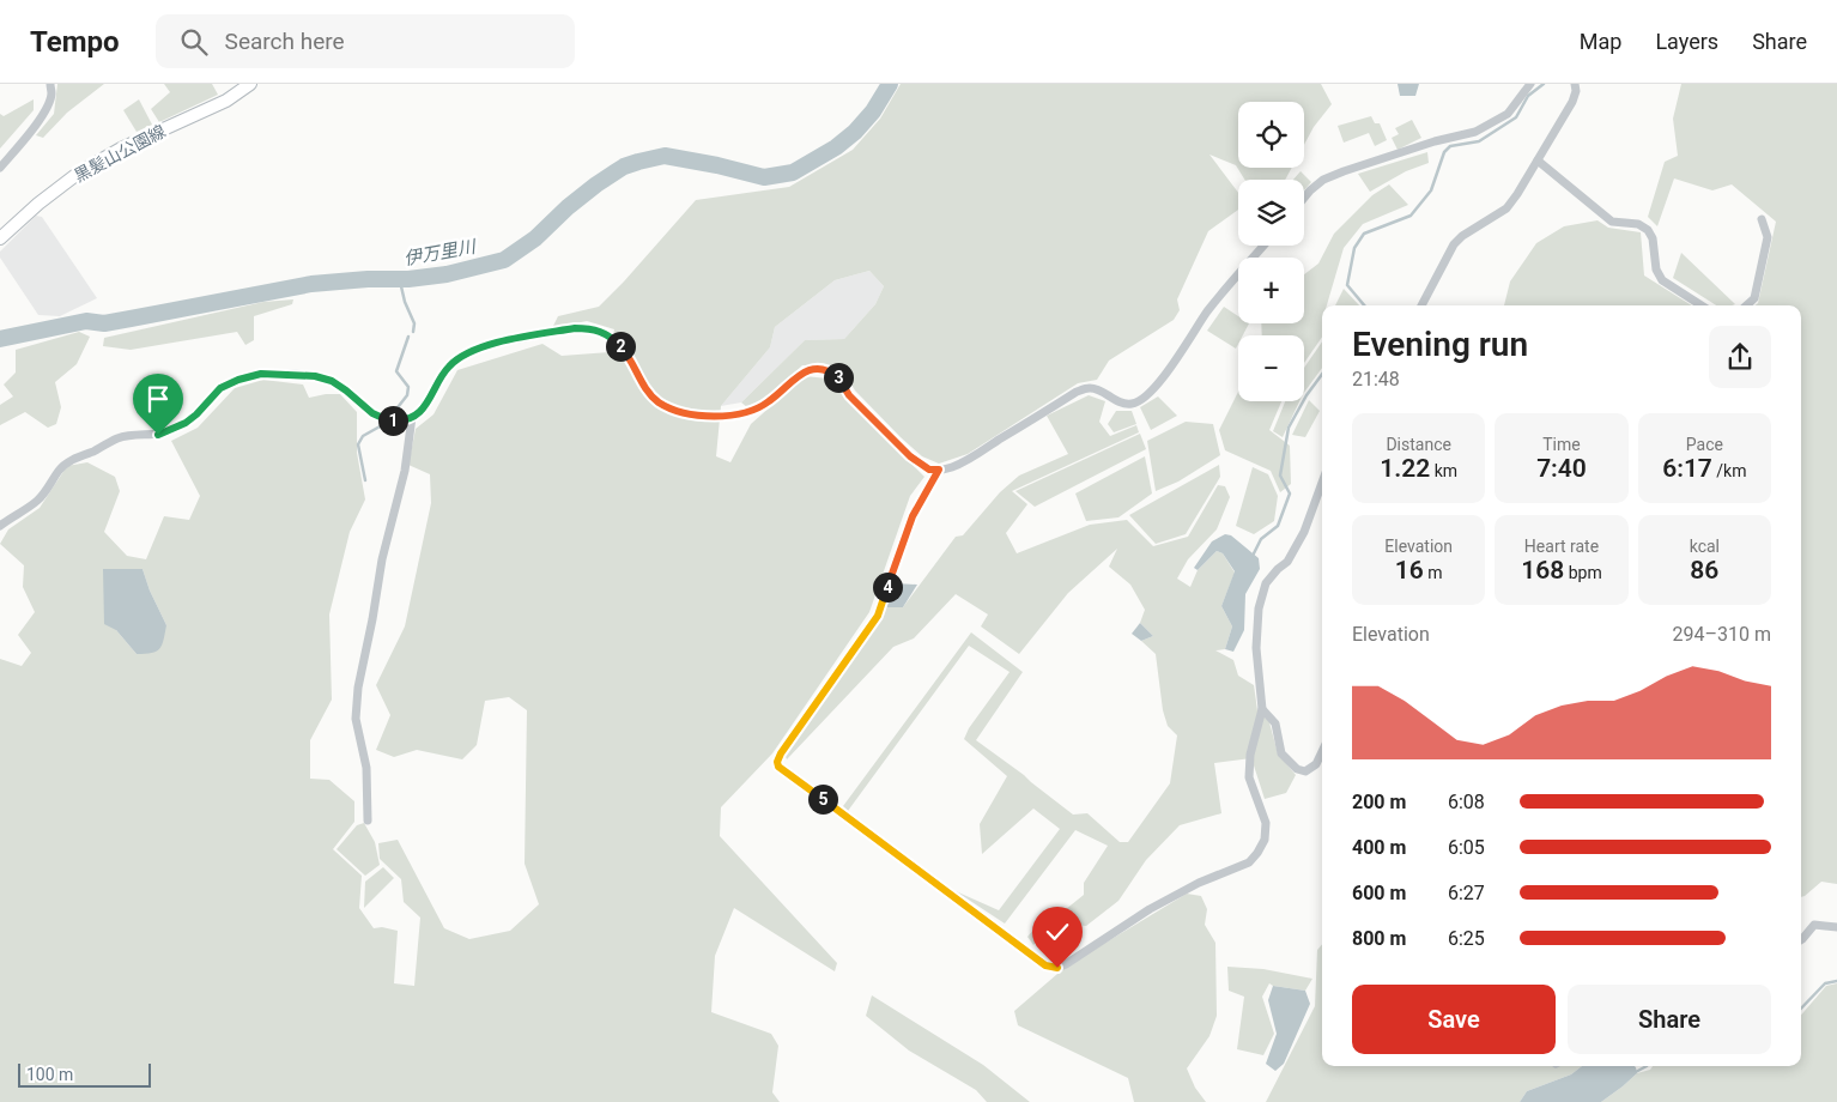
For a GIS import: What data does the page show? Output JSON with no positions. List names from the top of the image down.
{
  "streets": {
    "main road": ["黒髪山公園線"]
  },
  "water": ["伊万里川"],
  "scale_bar": "100 m",
  "page": {
    "header": "Tempo",
    "search": "Search here",
    "nav": ["Map", "Layers", "Share"],
    "map_buttons": ["+", "−"],
    "heading": ["Evening run", "21:48"],
    "pins": [
      "2",
      "3",
      "1",
      "4",
      "5"
    ],
    "stats": [
      ["Distance", "1.22 km"],
      ["Time", "7:40"],
      ["Pace", "6:17 /km"],
      ["Elevation", "16 m"],
      ["Heart rate", "168 bpm"],
      ["kcal", "86"]
    ],
    "chart": ["Elevation", "294–310 m"],
    "list": [
      {
        "name": "200 m",
        "note": "6:08"
      },
      {
        "name": "400 m",
        "note": "6:05"
      },
      {
        "name": "600 m",
        "note": "6:27"
      },
      {
        "name": "800 m",
        "note": "6:25"
      }
    ],
    "buttons": ["Save", "Share"],
    "scale": "100 m"
  }
}
